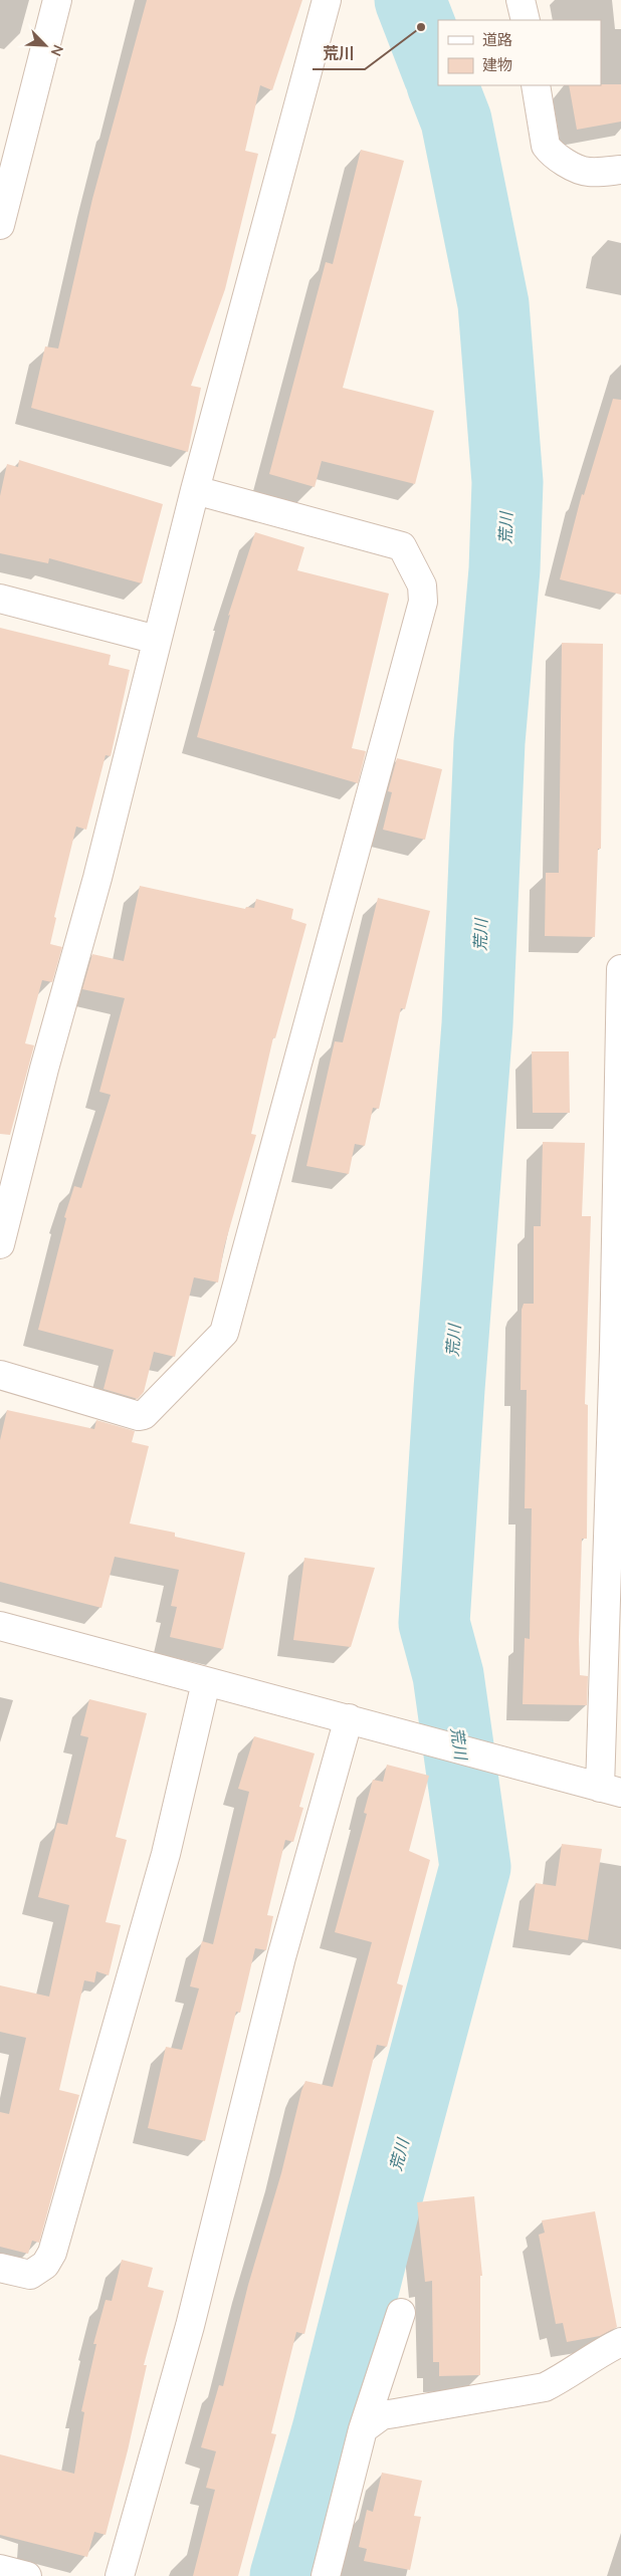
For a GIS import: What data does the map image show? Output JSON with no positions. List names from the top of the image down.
{
  "water": ["荒川"],
  "places": ["荒川"],
  "legend": ["道路", "建物"],
  "north": "bottom right"
}
